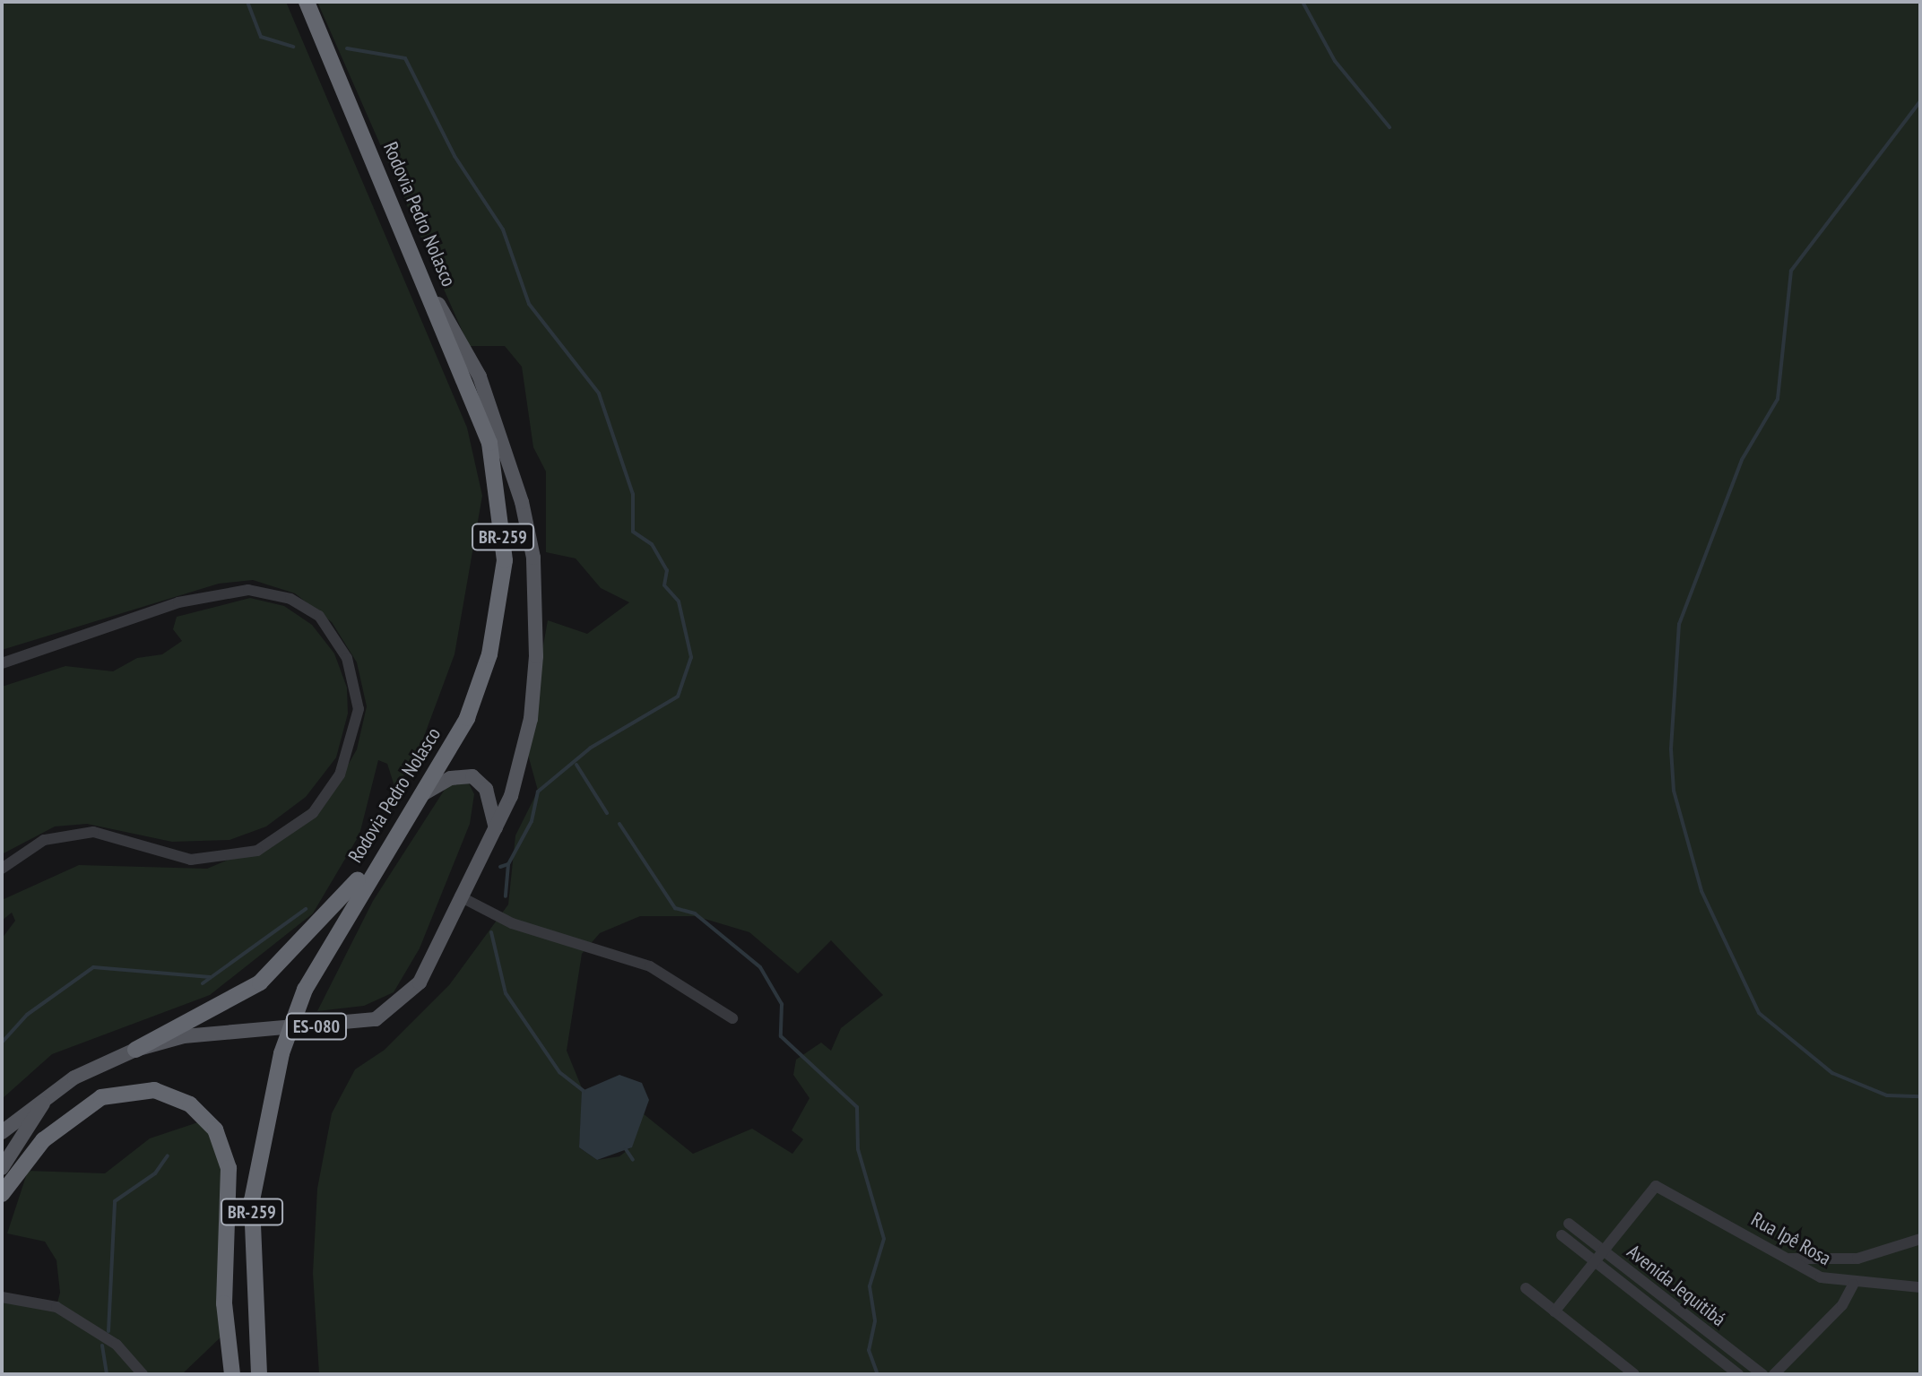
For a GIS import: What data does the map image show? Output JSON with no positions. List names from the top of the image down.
{
  "streets": {
    "highway": ["Rodovia Pedro Nolasco", "BR-259", "ES-080"],
    "street": ["Rua Ipê Rosa", "Avenida Jequitibá"]
  },
  "crossings": [
    ["Rodovia Pedro Nolasco", "ES-080"],
    ["Rua Ipê Rosa", "Avenida Jequitibá"]
  ]
}
